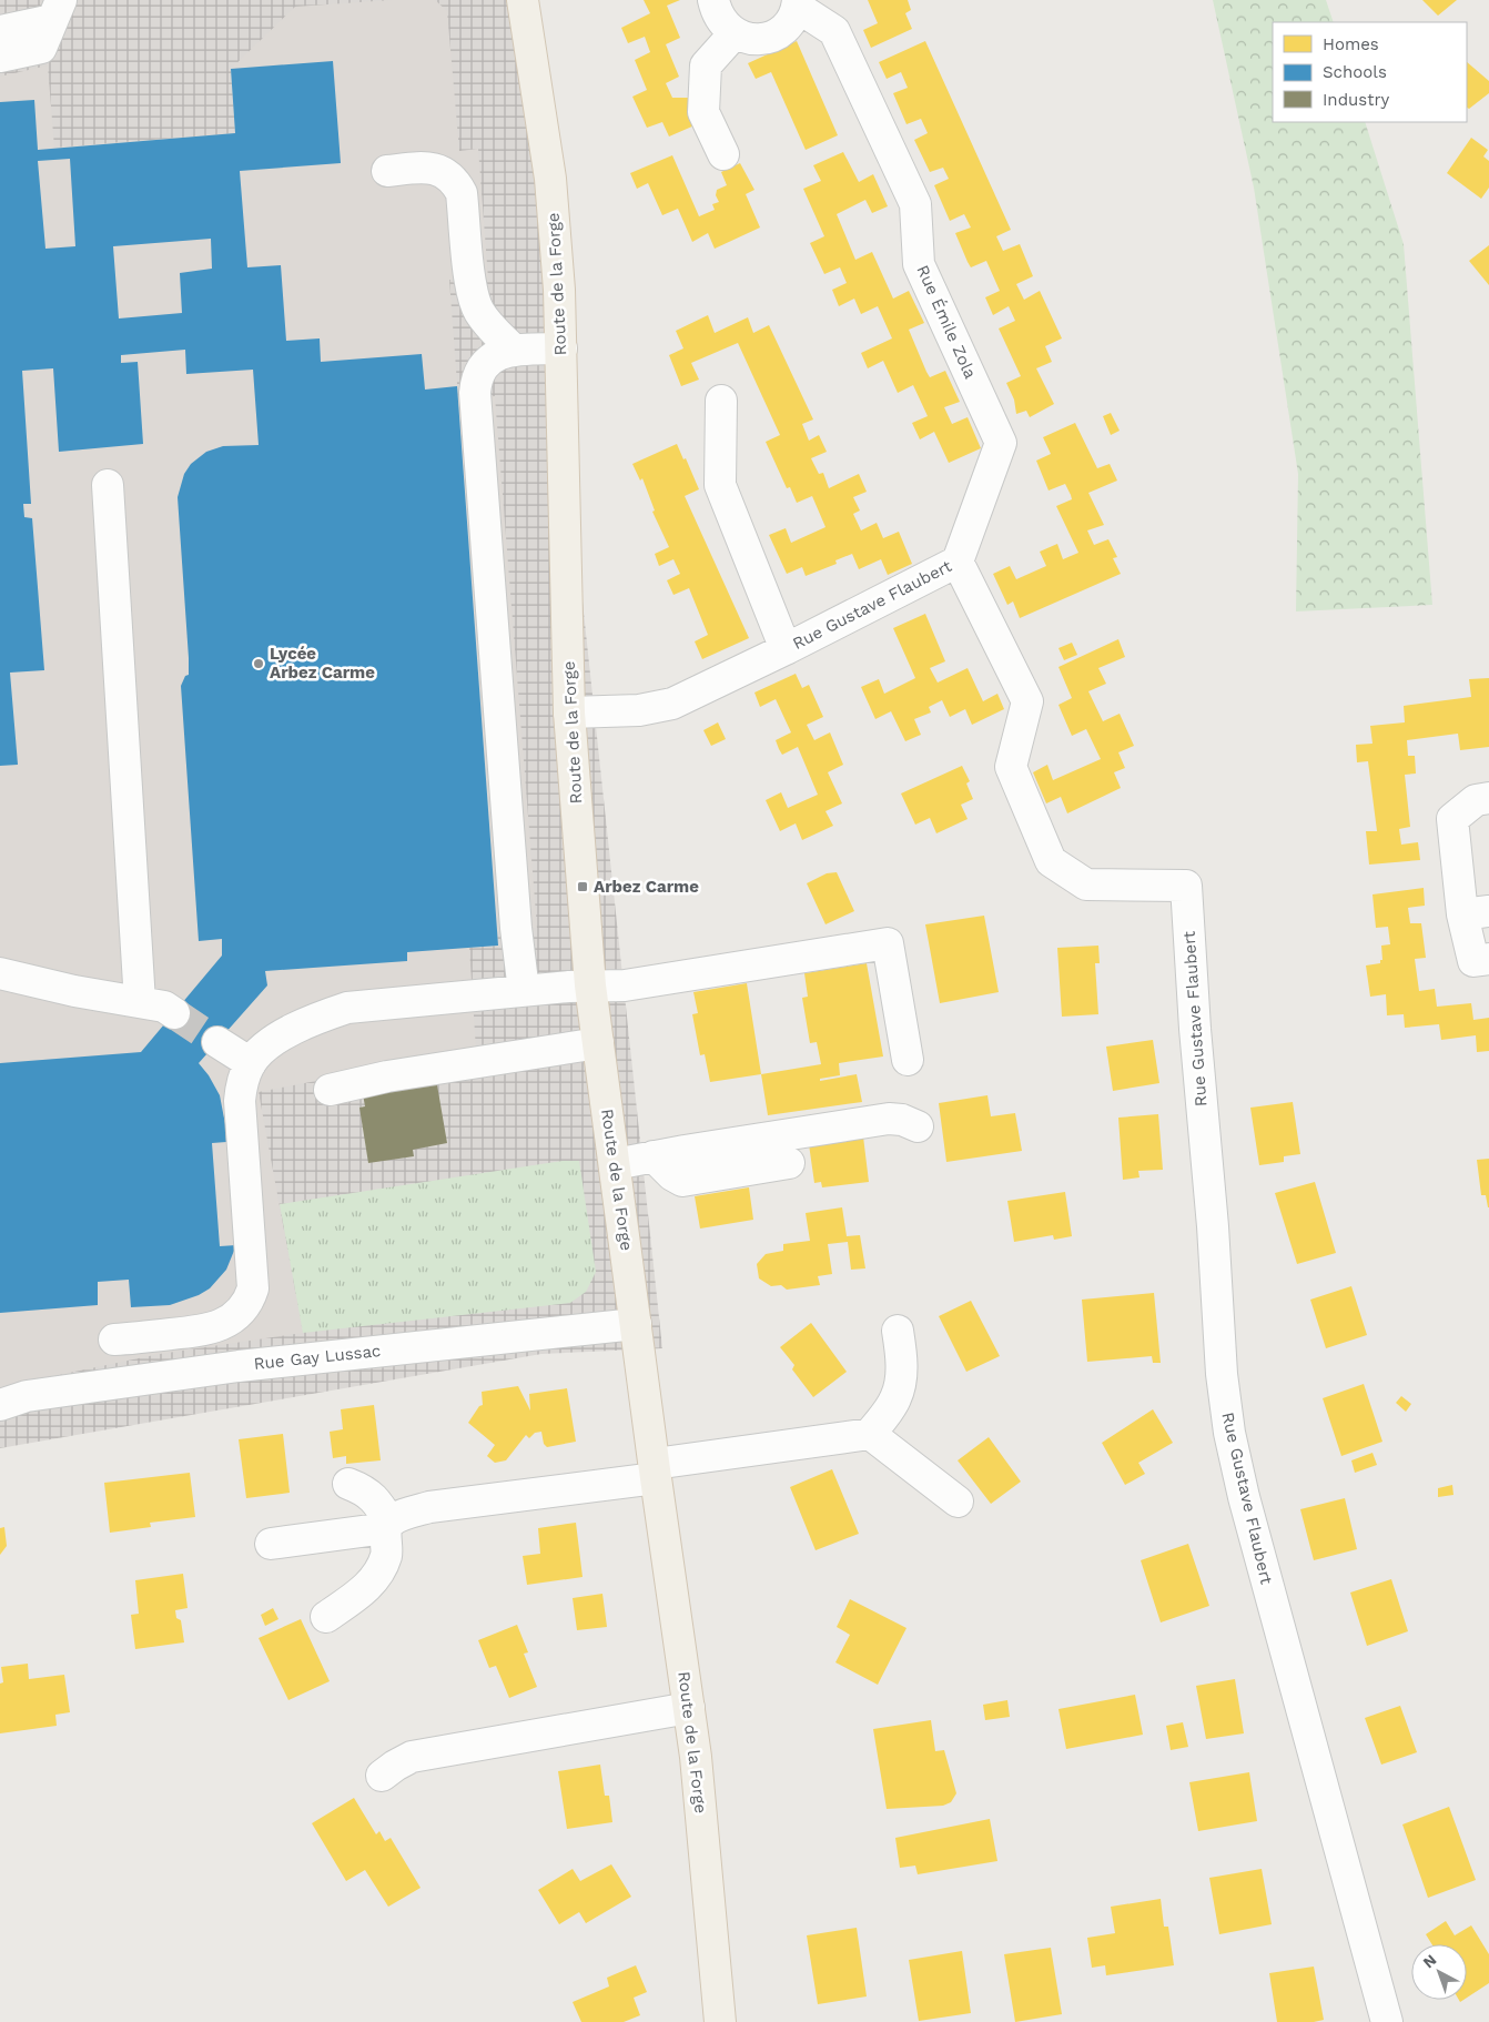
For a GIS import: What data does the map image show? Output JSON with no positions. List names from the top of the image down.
{
  "streets": {
    "main road": ["Route de la Forge"],
    "street": ["Rue Émile Zola", "Rue Gustave Flaubert", "Rue Gay Lussac"]
  },
  "crossings": [
    ["Route de la Forge", "Rue Gustave Flaubert"],
    ["Route de la Forge", "Rue Gay Lussac"],
    ["Rue Émile Zola", "Rue Gustave Flaubert"]
  ],
  "places": {
    "other": ["Lycée Arbez Carme"],
    "transit": ["Arbez Carme"]
  },
  "legend": ["Homes", "Schools", "Industry"],
  "north": "top left"
}
